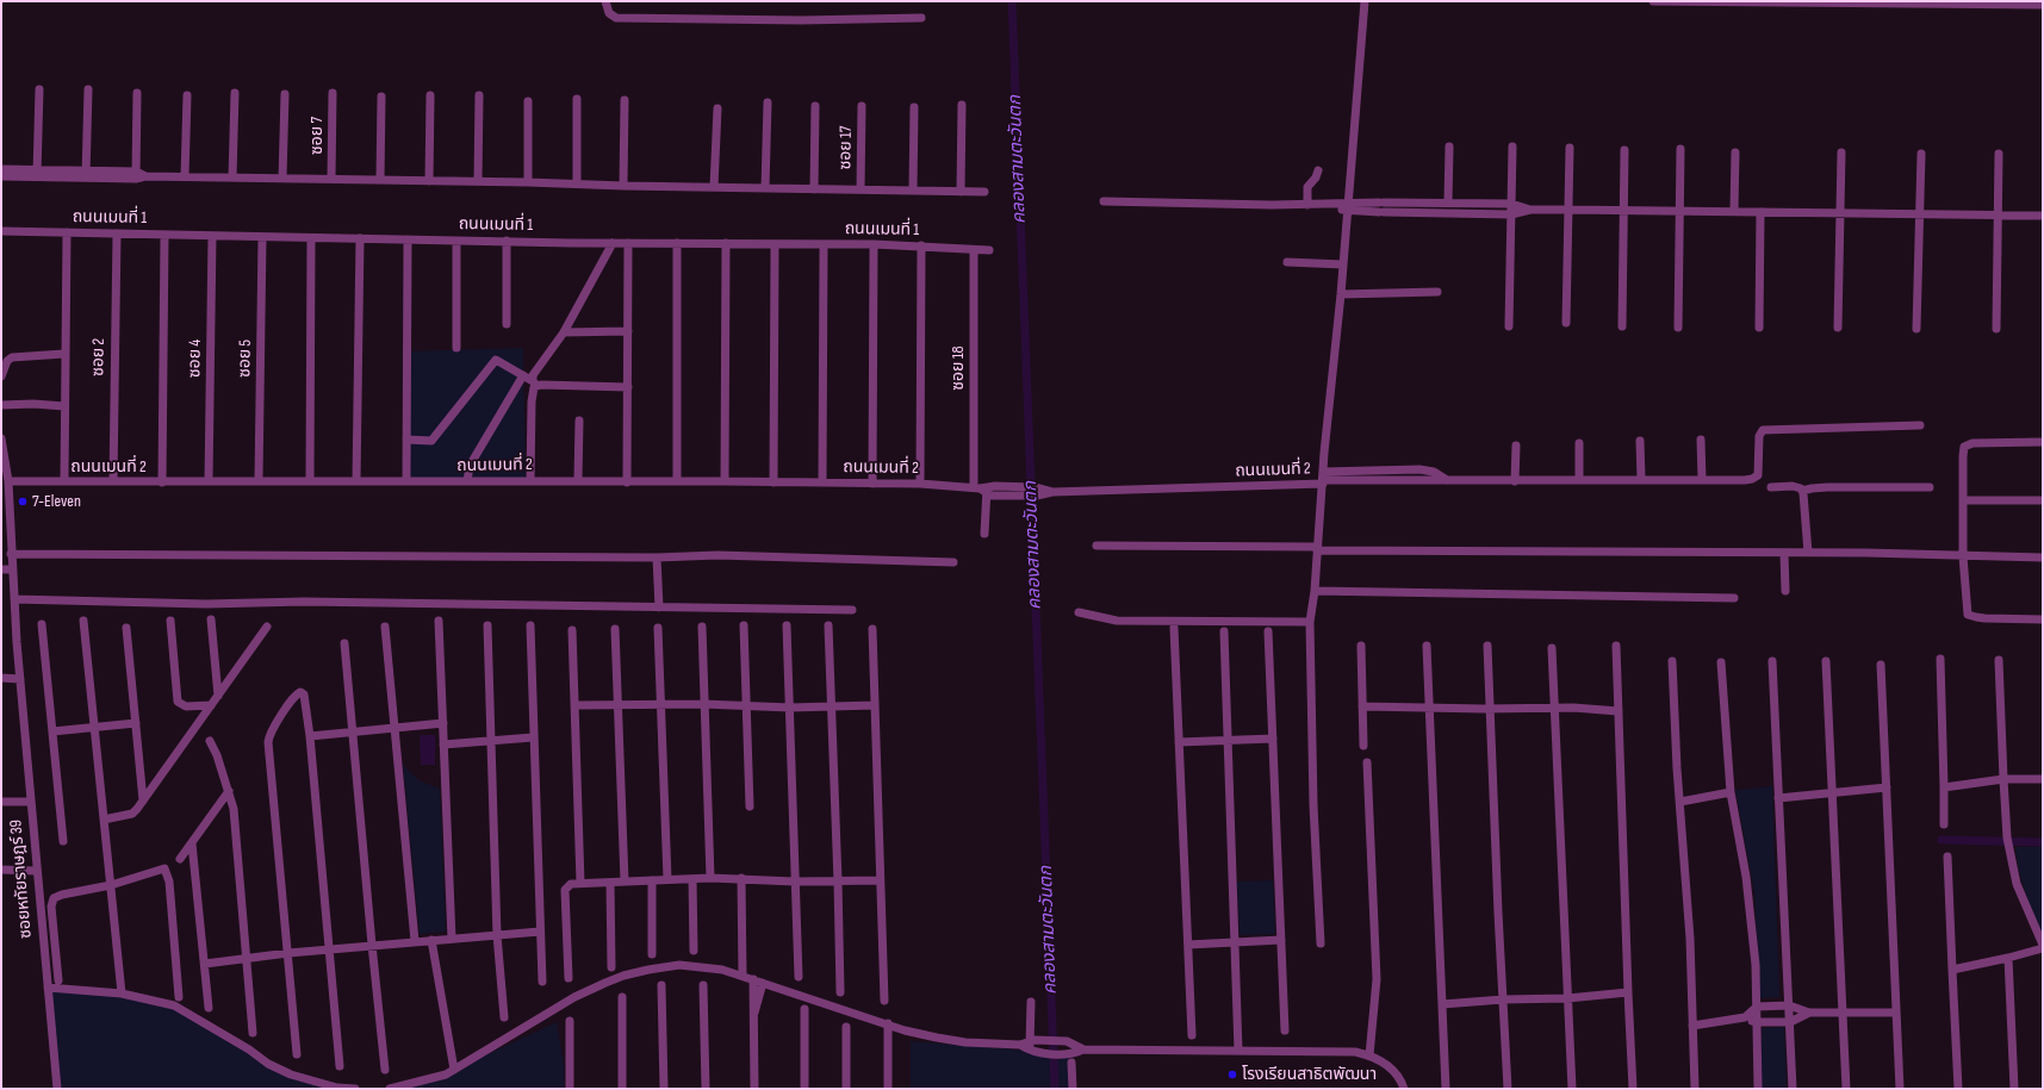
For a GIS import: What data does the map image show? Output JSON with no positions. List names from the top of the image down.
{
  "streets": {
    "street": [
      "ซอย 7",
      "ซอย 17",
      "ถนนเมนที่ 1",
      "ซอย 2",
      "ซอย 4",
      "ซอย 5",
      "ซอย 18",
      "ถนนเมนที่ 2",
      "ซอยหทัยราษฎร์ 39"
    ]
  },
  "crossings": [
    ["ถนนเมนที่ 1", "ซอย 2"],
    ["ถนนเมนที่ 1", "ซอย 4"],
    ["ถนนเมนที่ 1", "ซอย 5"],
    ["ถนนเมนที่ 1", "ซอย 18"],
    ["ซอย 2", "ถนนเมนที่ 2"],
    ["ซอย 4", "ถนนเมนที่ 2"],
    ["ซอย 5", "ถนนเมนที่ 2"],
    ["ซอย 18", "ถนนเมนที่ 2"],
    ["ถนนเมนที่ 2", "ซอยหทัยราษฎร์ 39"]
  ],
  "water": ["คลองสามตะวันตก"],
  "places": ["7-Eleven", "โรงเรียนสาธิตพัฒนา"]
}
